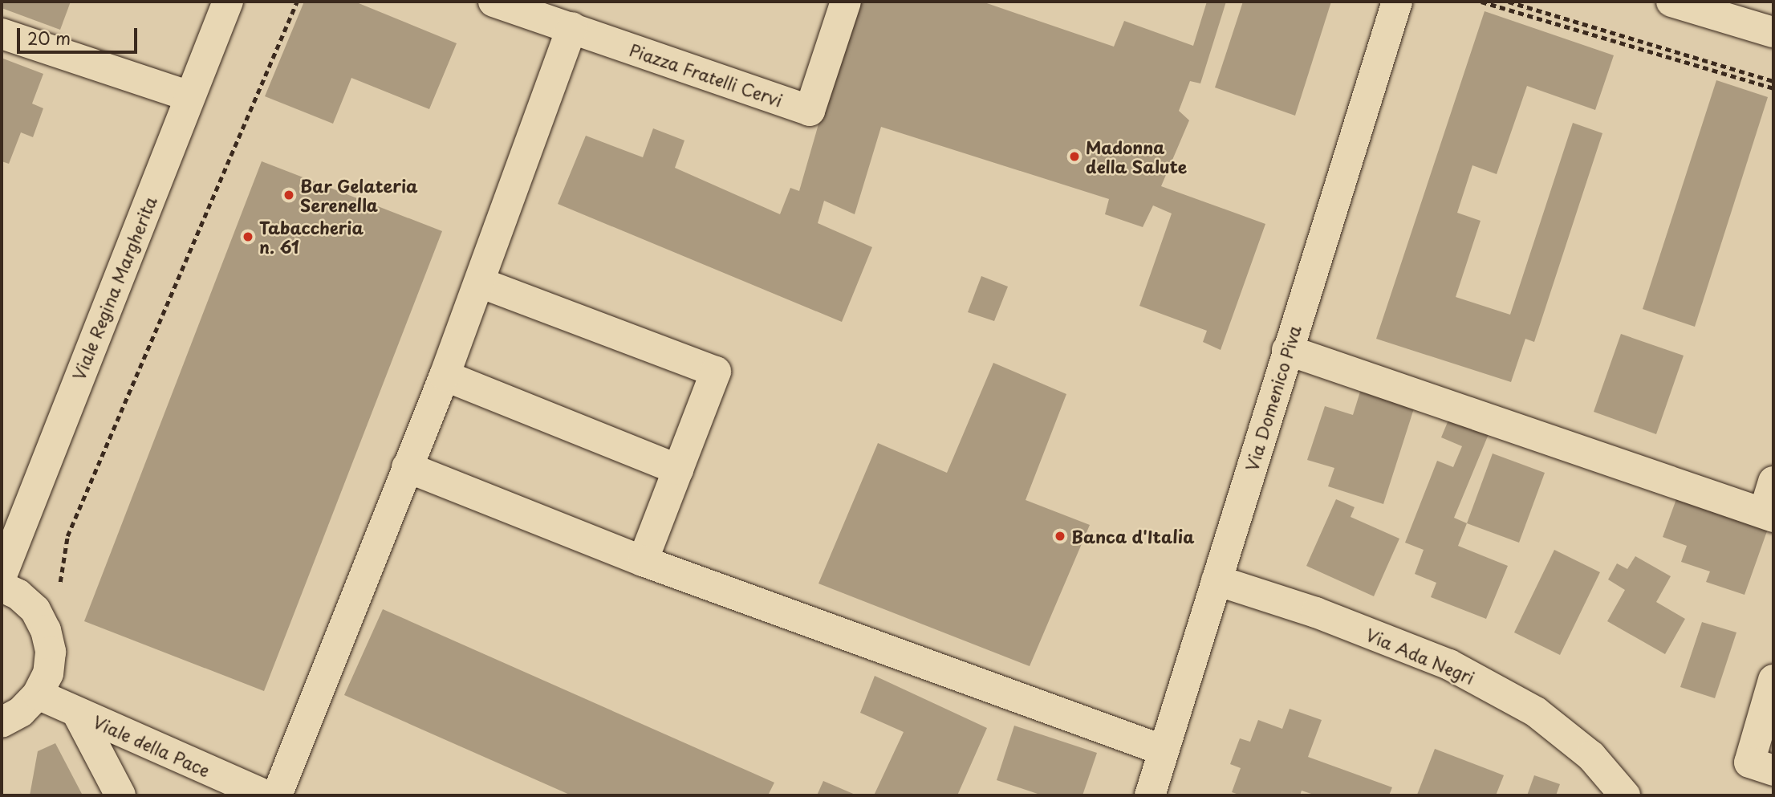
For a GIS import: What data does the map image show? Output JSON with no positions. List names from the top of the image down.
{
  "streets": {
    "street": [
      "Piazza Fratelli Cervi",
      "Viale Regina Margherita",
      "Via Domenico Piva",
      "Via Ada Negri",
      "Viale della Pace"
    ]
  },
  "crossings": [
    ["Via Domenico Piva", "Via Ada Negri"]
  ],
  "places": [
    "Madonna della Salute",
    "Bar Gelateria Serenella",
    "Tabaccheria n. 61",
    "Banca d'Italia"
  ],
  "scale_bar": "20 m"
}
